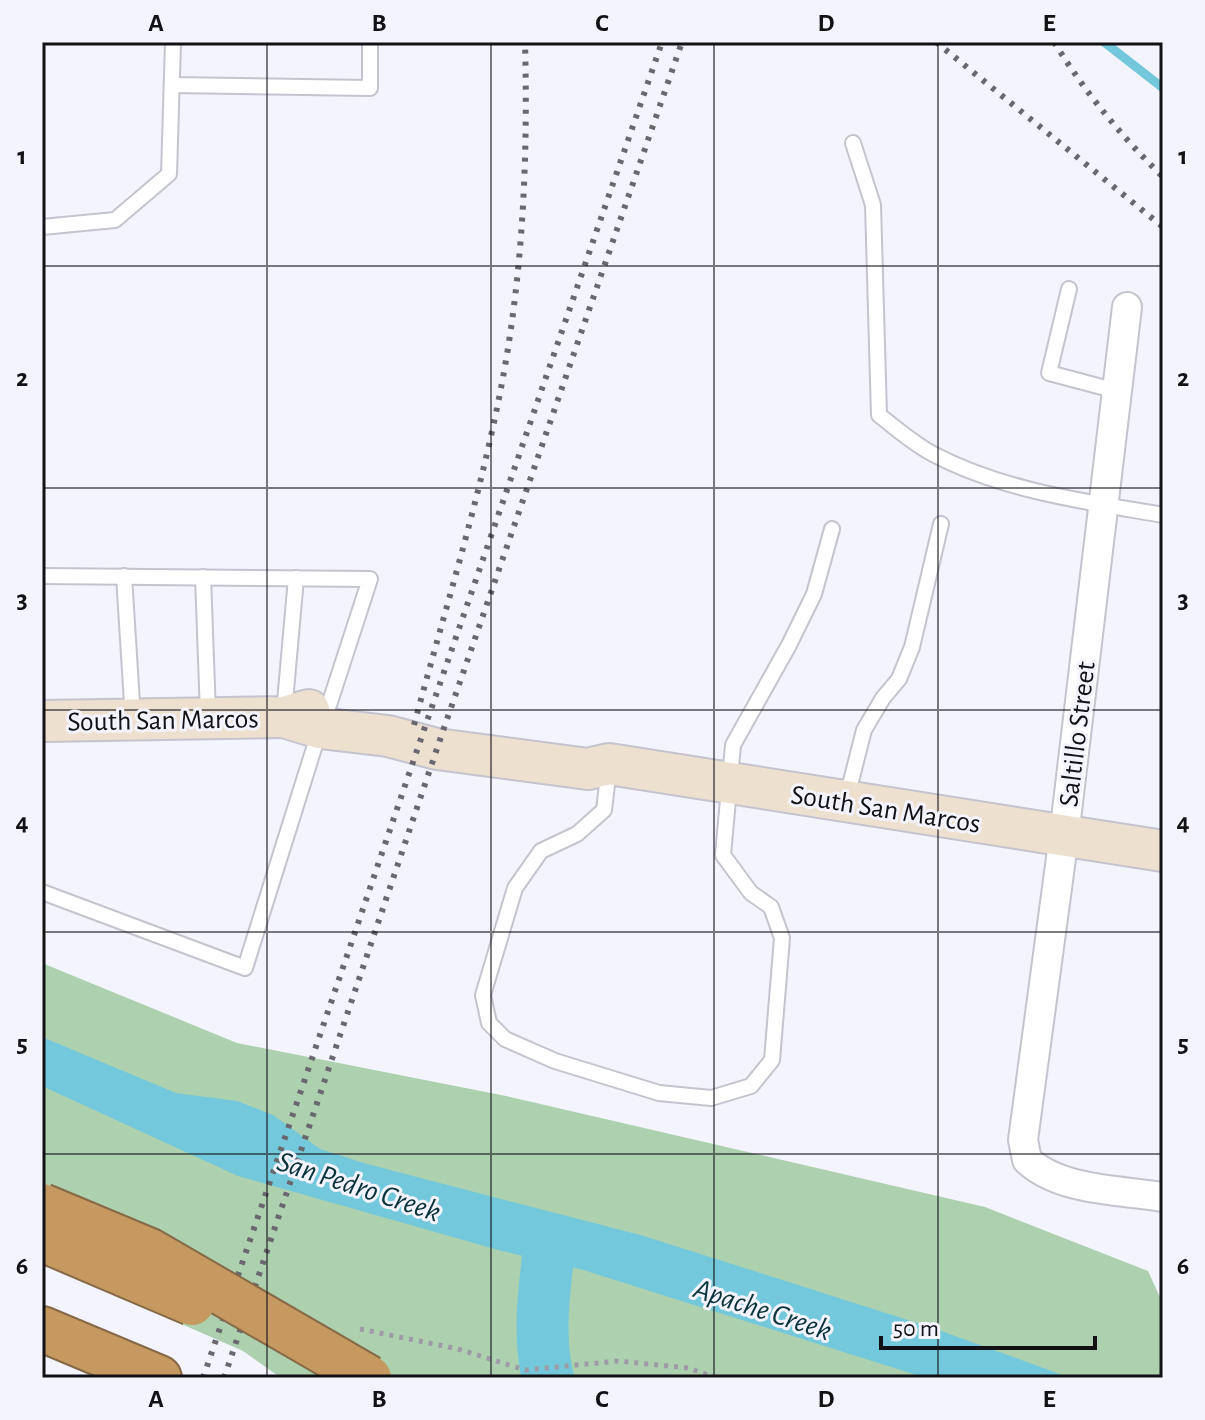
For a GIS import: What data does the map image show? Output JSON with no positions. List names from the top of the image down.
{
  "streets": {
    "street": ["South San Marcos", "Saltillo Street"]
  },
  "crossings": [
    ["South San Marcos", "Saltillo Street"]
  ],
  "water": ["San Pedro Creek", "Apache Creek"],
  "scale_bar": "50 m",
  "grid": {
    "columns": [
      "A",
      "B",
      "C",
      "D",
      "E"
    ],
    "rows": [
      "1",
      "2",
      "3",
      "4",
      "5",
      "6"
    ]
  }
}
